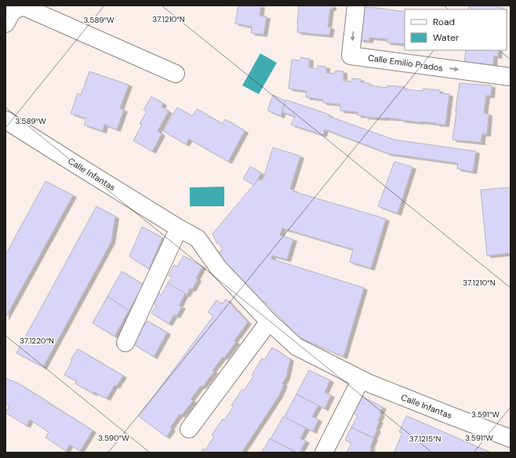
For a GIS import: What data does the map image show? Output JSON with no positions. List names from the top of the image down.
{
  "streets": {
    "street": ["Calle Emilio Prados", "Calle Infantas"]
  },
  "one_way": ["Calle Emilio Prados"],
  "legend": ["Road", "Water"],
  "coordinates": [
    "37.1210°N",
    "3.589°W",
    "37.1220°N",
    "3.591°W",
    "3.590°W",
    "37.1215°N"
  ]
}
